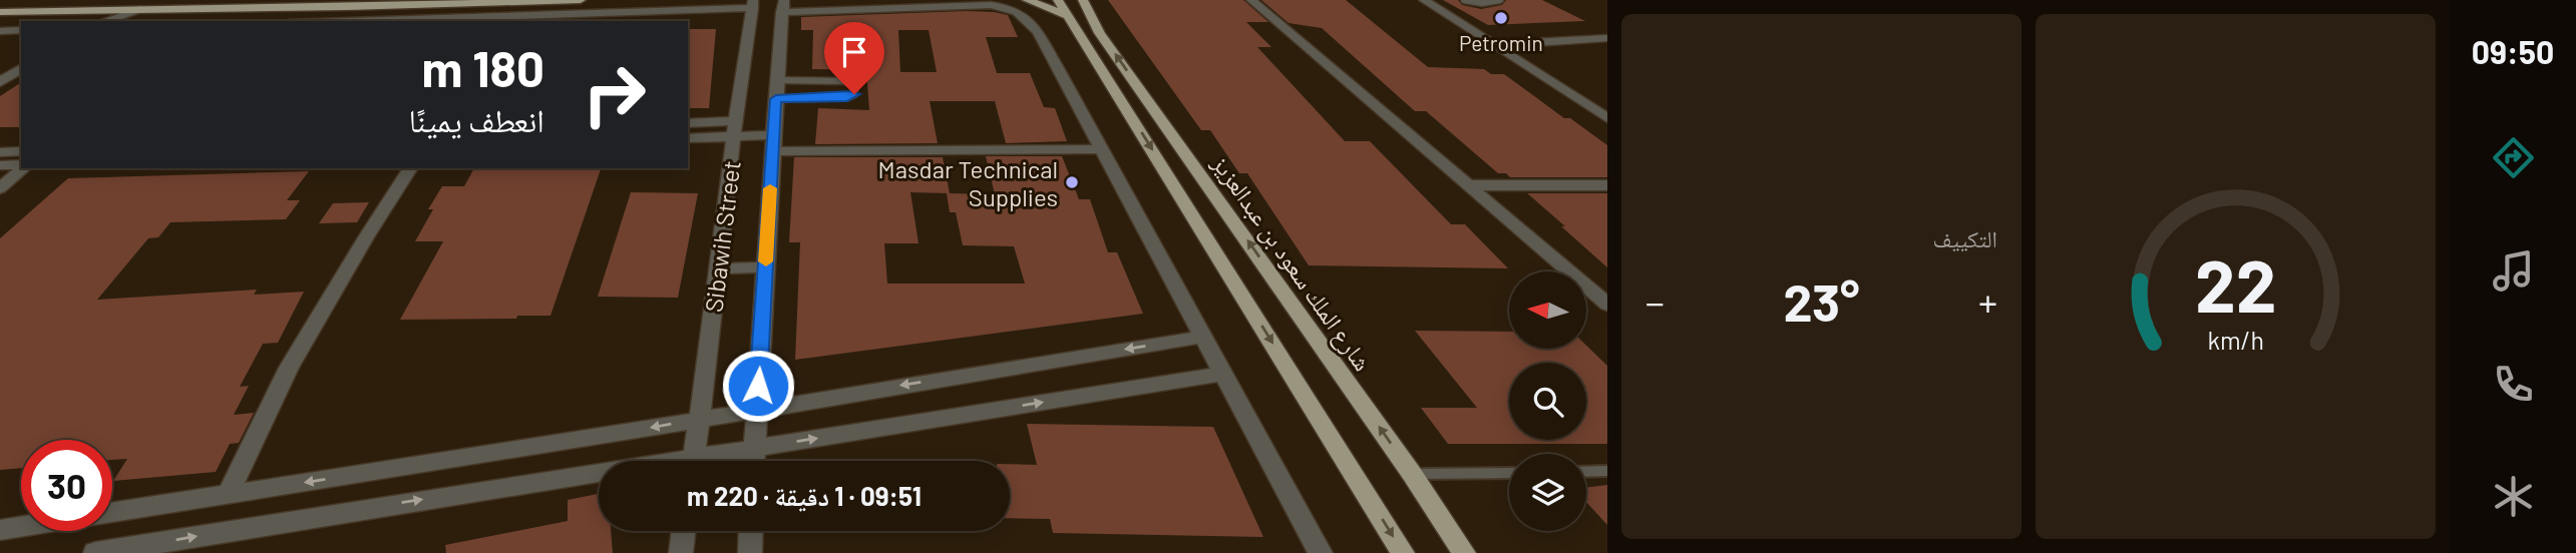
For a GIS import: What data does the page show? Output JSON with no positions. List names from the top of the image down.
{
  "streets": {
    "main road": ["شارع الملك سعود بن عبدالعزيز"],
    "street": ["Sibawih Street"]
  },
  "places": ["Petromin", "Masdar Technical Supplies"],
  "north": "left",
  "page": {
    "tabs": "09:50",
    "tile": "التكييف",
    "turn": ["180 m", "انعطف يمينًا"],
    "heat": ["−", "23°", "+"],
    "limit": "30",
    "trip": "09:51 · 1 دقيقة · 220 m",
    "gauge": ["22", "km/h"]
  }
}
